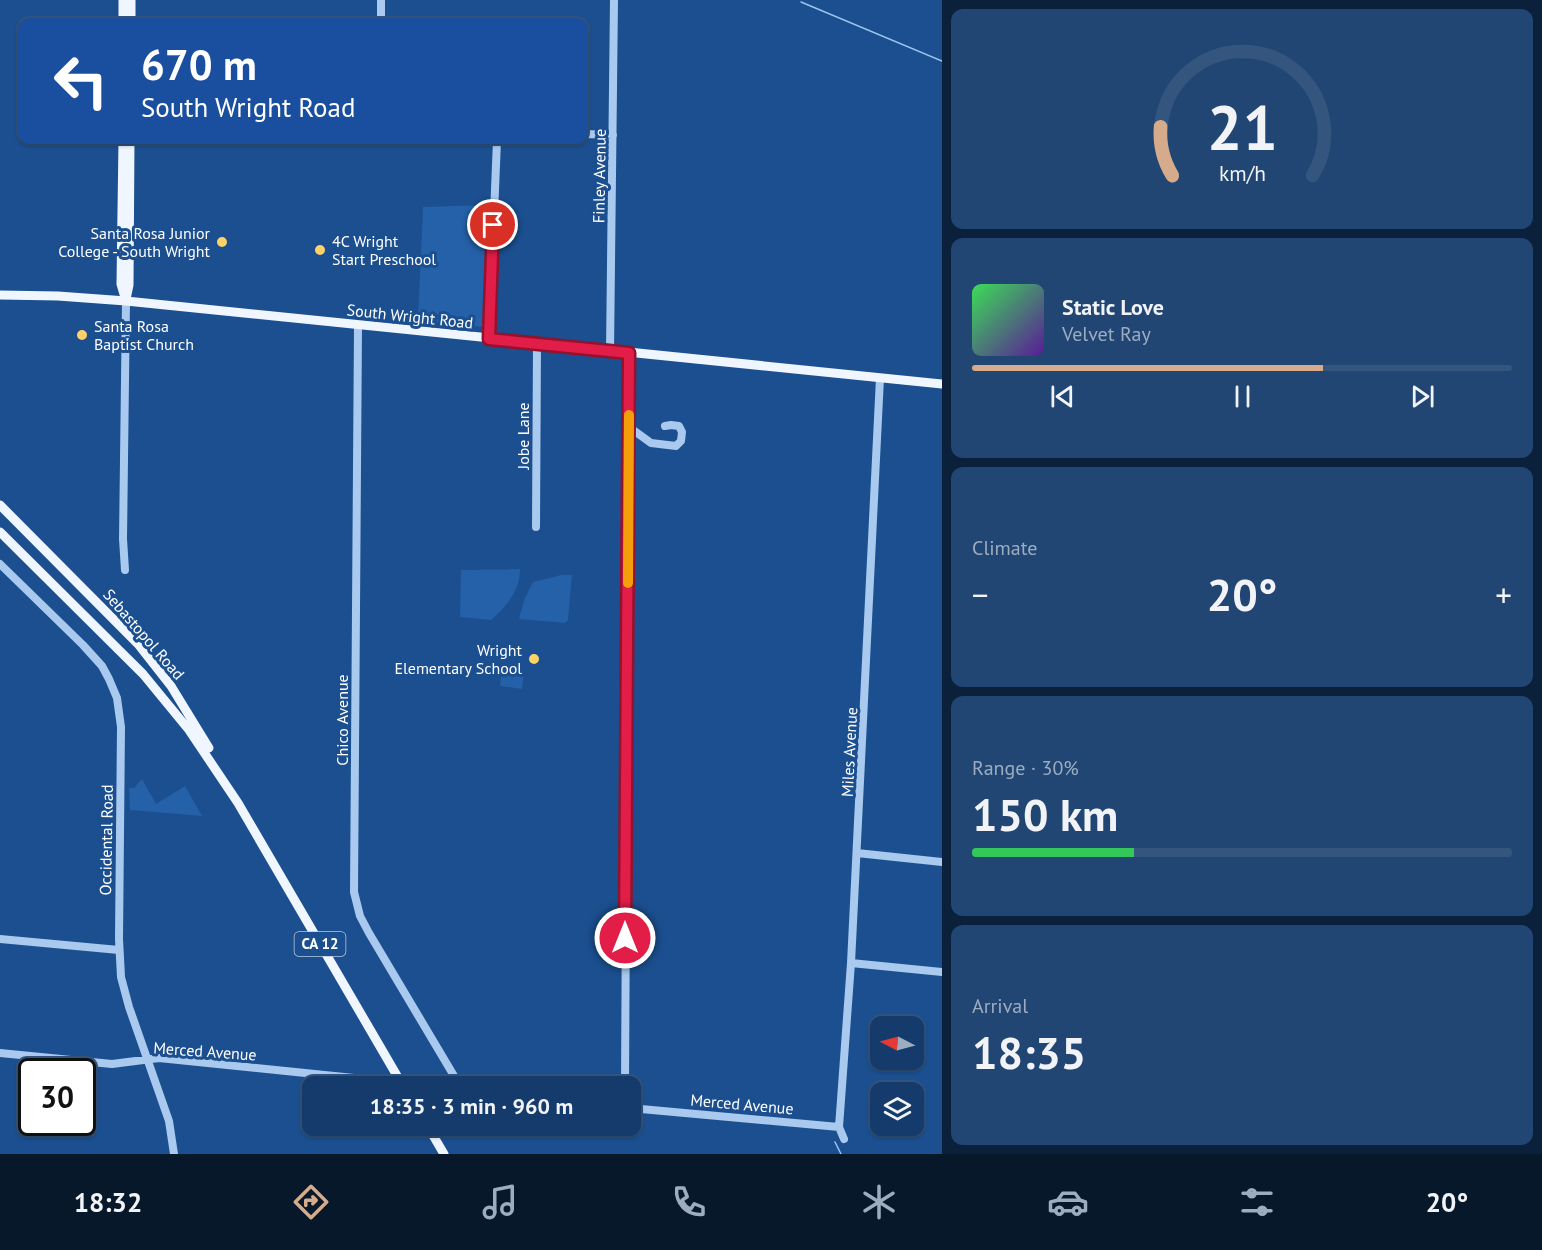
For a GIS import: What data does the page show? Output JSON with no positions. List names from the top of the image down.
{
  "streets": {
    "main road": ["South Wright Road", "Sebastopol Road", "CA 12"],
    "street": [
      "Finley Avenue",
      "Jobe Lane",
      "Chico Avenue",
      "Miles Avenue",
      "Occidental Road",
      "Merced Avenue"
    ]
  },
  "crossings": [
    ["Finley Avenue", "South Wright Road"],
    ["South Wright Road", "Jobe Lane"],
    ["South Wright Road", "Sebastopol Road"],
    ["South Wright Road", "Chico Avenue"],
    ["South Wright Road", "Miles Avenue"],
    ["Miles Avenue", "Merced Avenue"],
    ["Occidental Road", "Merced Avenue"]
  ],
  "places": [
    "Santa Rosa Junior College - South Wright",
    "4C Wright Start Preschool",
    "Santa Rosa Baptist Church",
    "Wright Elementary School"
  ],
  "north": "left",
  "page": {
    "turn": ["670 m", "South Wright Road"],
    "song": ["Static Love", "Velvet Ray"],
    "tile": [
      "Climate",
      ["Range · 30%", "150 km"],
      ["Arrival", "18:35"]
    ],
    "heat": ["−", "20°", "+"],
    "limit": "30",
    "trip": "18:35 · 3 min · 960 m",
    "tabs": ["18:32", "20°"],
    "gauge": ["21", "km/h"]
  }
}
